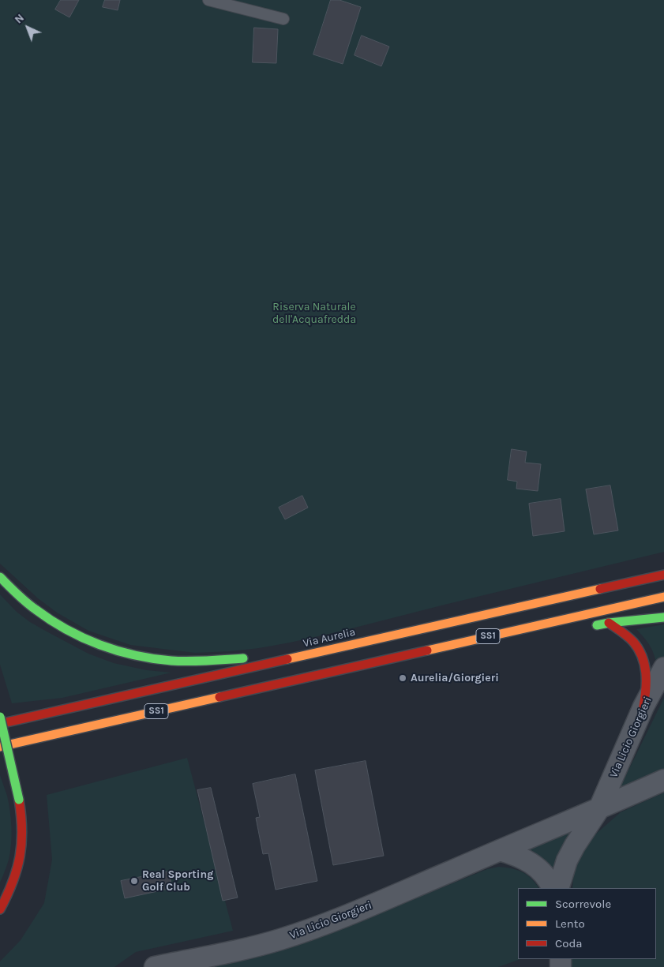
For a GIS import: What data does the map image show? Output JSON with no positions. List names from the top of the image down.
{
  "streets": {
    "highway": ["SS1", "Via Aurelia"],
    "street": ["Via Licio Giorgieri"]
  },
  "parks": ["Riserva Naturale dell'Acquafredda"],
  "places": ["Aurelia/Giorgieri", "Real Sporting Golf Club"],
  "legend": ["Scorrevole", "Lento", "Coda"],
  "north": "top left"
}
